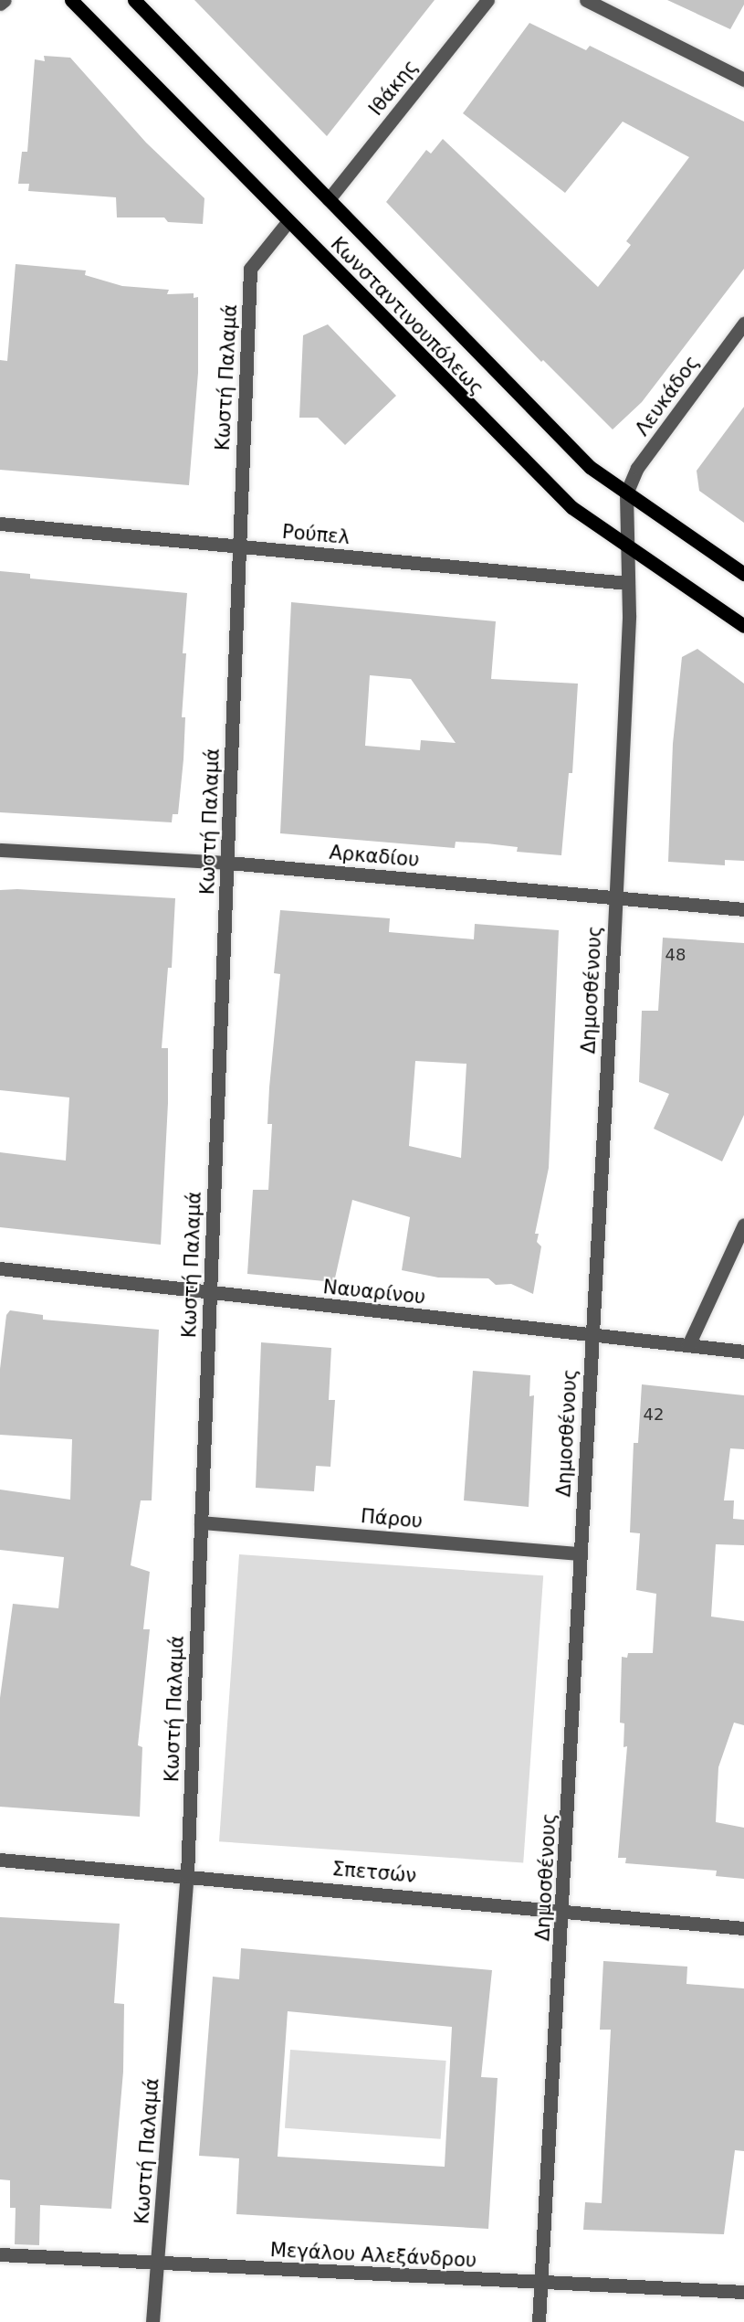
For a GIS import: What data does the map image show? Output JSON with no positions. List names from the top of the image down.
{
  "streets": {
    "main road": ["Κωνσταντινουπόλεως"],
    "street": [
      "Ιθάκης",
      "Κωστή Παλαμά",
      "Λευκάδος",
      "Ρούπελ",
      "Αρκαδίου",
      "Δημοσθένους",
      "Ναυαρίνου",
      "Πάρου",
      "Σπετσών",
      "Μεγάλου Αλεξάνδρου"
    ]
  },
  "crossings": [
    ["Ιθάκης", "Κωνσταντινουπόλεως"],
    ["Κωνσταντινουπόλεως", "Κωστή Παλαμά"],
    ["Κωνσταντινουπόλεως", "Λευκάδος"],
    ["Κωνσταντινουπόλεως", "Δημοσθένους"],
    ["Κωστή Παλαμά", "Ρούπελ"],
    ["Κωστή Παλαμά", "Αρκαδίου"],
    ["Κωστή Παλαμά", "Ναυαρίνου"],
    ["Κωστή Παλαμά", "Πάρου"],
    ["Κωστή Παλαμά", "Σπετσών"],
    ["Κωστή Παλαμά", "Μεγάλου Αλεξάνδρου"],
    ["Λευκάδος", "Δημοσθένους"],
    ["Ρούπελ", "Δημοσθένους"],
    ["Αρκαδίου", "Δημοσθένους"],
    ["Δημοσθένους", "Ναυαρίνου"],
    ["Δημοσθένους", "Πάρου"],
    ["Δημοσθένους", "Σπετσών"],
    ["Δημοσθένους", "Μεγάλου Αλεξάνδρου"]
  ],
  "house_numbers": ["48", "42"]
}
